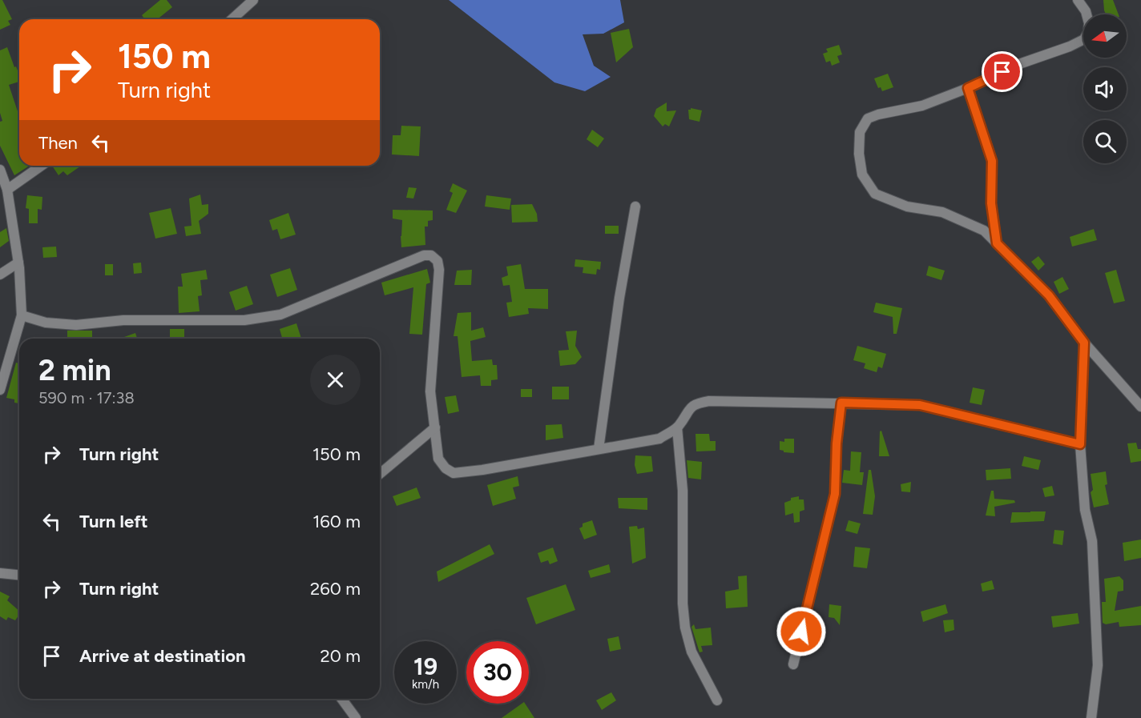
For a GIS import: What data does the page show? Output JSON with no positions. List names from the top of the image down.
{
  "north": "left",
  "page": {
    "turn": ["150 m", "Turn right"],
    "then": "Then",
    "heading": ["2 min", "590 m · 17:38"],
    "list": [
      {
        "name": "Turn right",
        "value": "150 m"
      },
      {
        "name": "Turn left",
        "value": "160 m"
      },
      {
        "name": "Turn right",
        "value": "260 m"
      },
      {
        "name": "Arrive at destination",
        "value": "20 m"
      }
    ],
    "speed": "19 km/h",
    "limit": "30"
  }
}
